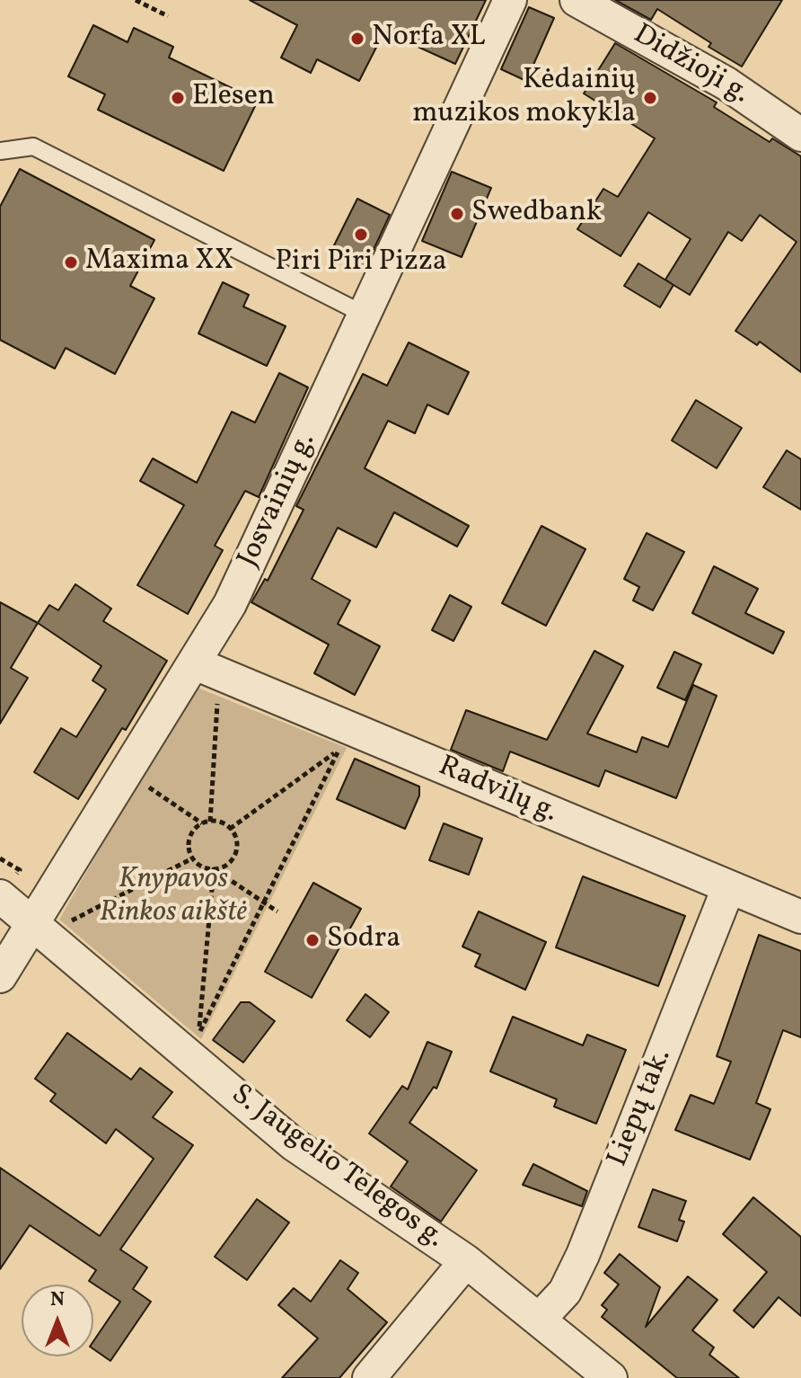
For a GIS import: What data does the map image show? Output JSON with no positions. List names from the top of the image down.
{
  "streets": {
    "street": [
      "Didžioji g.",
      "Josvainių g.",
      "Radvilų g.",
      "Liepų tak.",
      "S. Jaugelio Telegos g."
    ]
  },
  "crossings": [
    ["Josvainių g.", "Radvilų g."],
    ["Josvainių g.", "S. Jaugelio Telegos g."],
    ["Radvilų g.", "Liepų tak."],
    ["Liepų tak.", "S. Jaugelio Telegos g."]
  ],
  "parks": ["Knypavos Rinkos aikštė"],
  "places": [
    "Norfa XL",
    "Elesen",
    "Kėdainių muzikos mokykla",
    "Swedbank",
    "Piri Piri Pizza",
    "Maxima XX",
    "Sodra"
  ],
  "north": "top"
}
